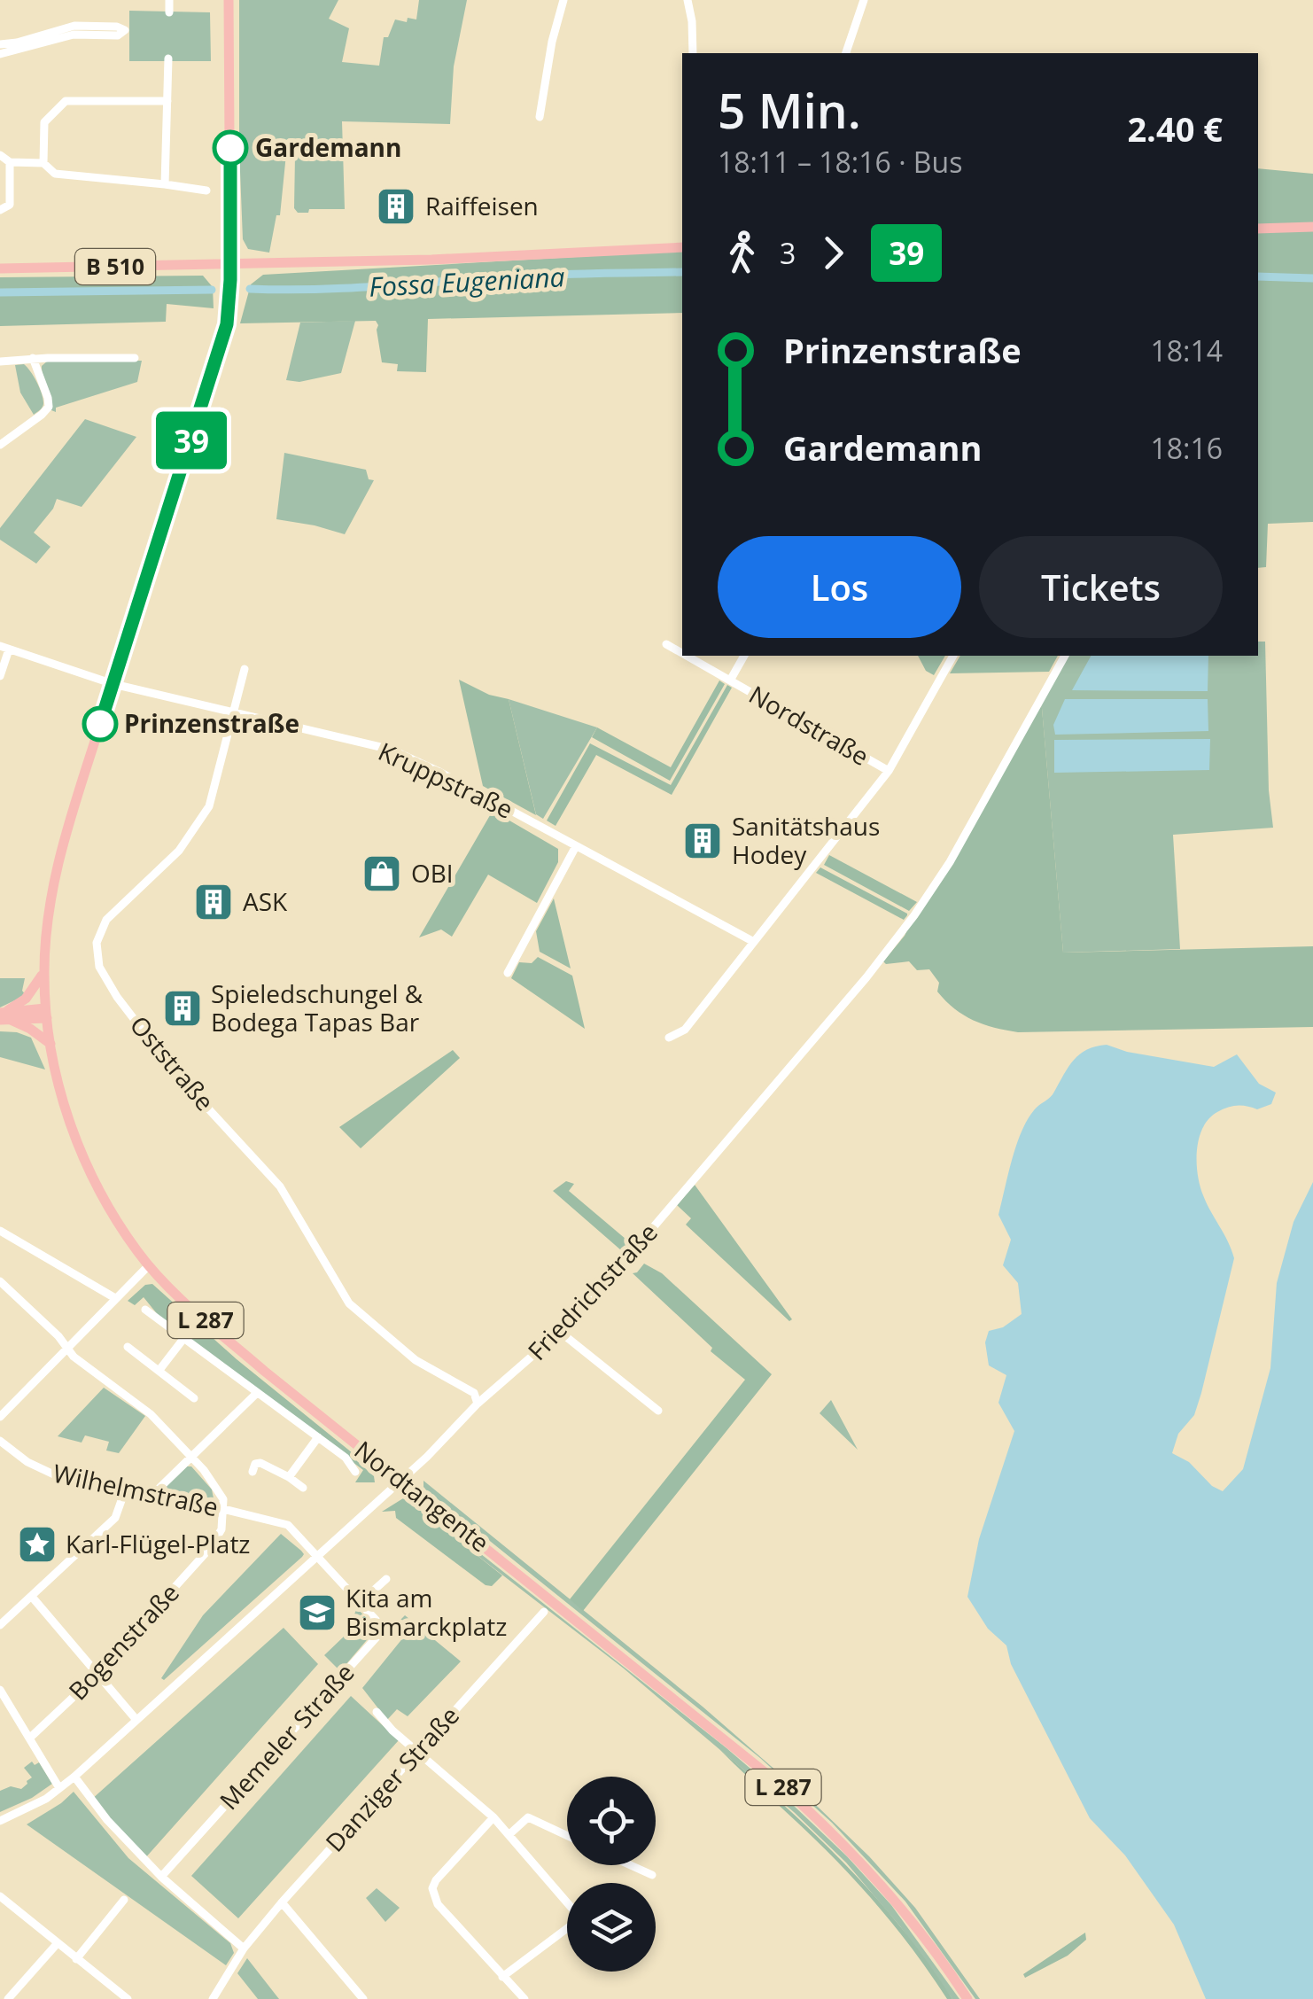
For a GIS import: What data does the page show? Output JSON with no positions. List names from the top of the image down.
{
  "streets": {
    "main road": ["B 510", "L 287", "Nordtangente"],
    "street": [
      "Nordstraße",
      "Kruppstraße",
      "Oststraße",
      "Friedrichstraße",
      "Wilhelmstraße",
      "Bogenstraße",
      "Memeler Straße",
      "Danziger Straße"
    ]
  },
  "crossings": [
    ["Kruppstraße", "Oststraße"],
    ["Oststraße", "Friedrichstraße"],
    ["Friedrichstraße", "Wilhelmstraße"],
    ["Friedrichstraße", "Nordtangente"],
    ["Friedrichstraße", "Memeler Straße"],
    ["Wilhelmstraße", "Bogenstraße"],
    ["Wilhelmstraße", "Memeler Straße"]
  ],
  "water": ["Fossa Eugeniana"],
  "places": {
    "other": ["Gardemann", "Prinzenstraße"],
    "building": [
      "Raiffeisen",
      "Sanitätshaus Hodey",
      "ASK",
      "Spieledschungel & Bodega Tapas Bar"
    ],
    "shop": ["OBI"],
    "place": ["Karl-Flügel-Platz"],
    "school or university": ["Kita am Bismarckplatz"]
  },
  "lines": ["bus line 39"],
  "page": {
    "on_map": "39",
    "heading": ["5 Min.", "18:11 – 18:16 · Bus", "2.40 €"],
    "legs": ["3", "39"],
    "list": [
      {
        "name": "Prinzenstraße",
        "value": "18:14"
      },
      {
        "name": "Gardemann",
        "value": "18:16"
      }
    ],
    "buttons": ["Los", "Tickets"]
  }
}
